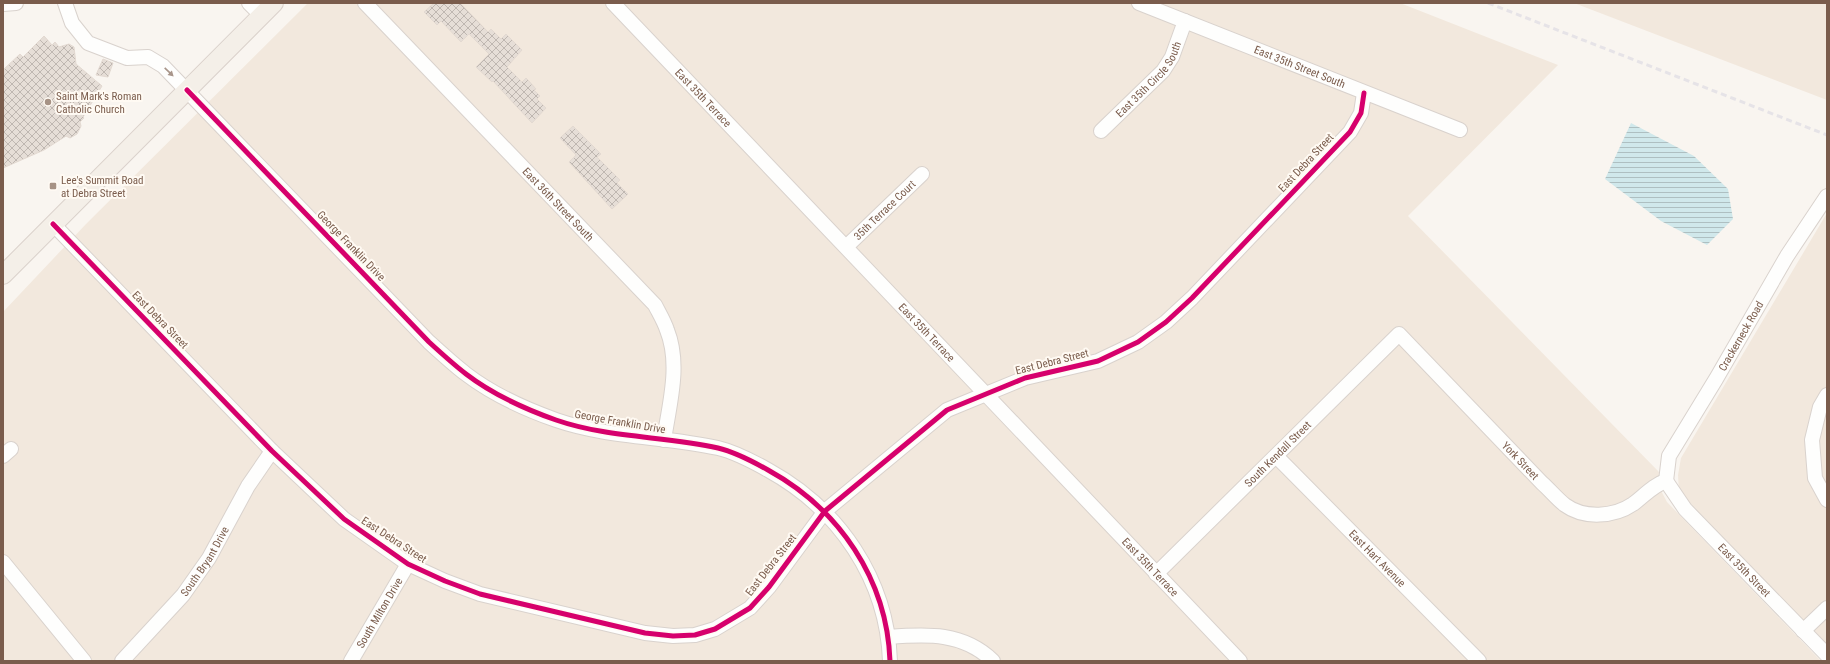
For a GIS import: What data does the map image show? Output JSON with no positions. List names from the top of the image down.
{
  "streets": {
    "street": [
      "East 35th Street South",
      "East 35th Circle South",
      "East 35th Terrace",
      "East Debra Street",
      "East 36th Street South",
      "35th Terrace Court",
      "George Franklin Drive",
      "Crackerneck Road",
      "South Kendall Street",
      "York Street",
      "East Hart Avenue",
      "South Bryant Drive",
      "East 35th Street",
      "South Milton Drive"
    ]
  },
  "crossings": [
    ["East 35th Street South", "East 35th Circle South"],
    ["East 35th Street South", "East Debra Street"],
    ["East 35th Terrace", "East Debra Street"],
    ["East 35th Terrace", "35th Terrace Court"],
    ["East 35th Terrace", "South Kendall Street"],
    ["East Debra Street", "George Franklin Drive"],
    ["East Debra Street", "South Bryant Drive"],
    ["East Debra Street", "South Milton Drive"],
    ["East 36th Street South", "George Franklin Drive"],
    ["Crackerneck Road", "York Street"],
    ["Crackerneck Road", "East 35th Street"],
    ["South Kendall Street", "York Street"],
    ["South Kendall Street", "East Hart Avenue"],
    ["York Street", "East 35th Street"]
  ],
  "places": {
    "other": ["Saint Mark's Roman Catholic Church"],
    "transit": ["Lee's Summit Road at Debra Street"]
  }
}
